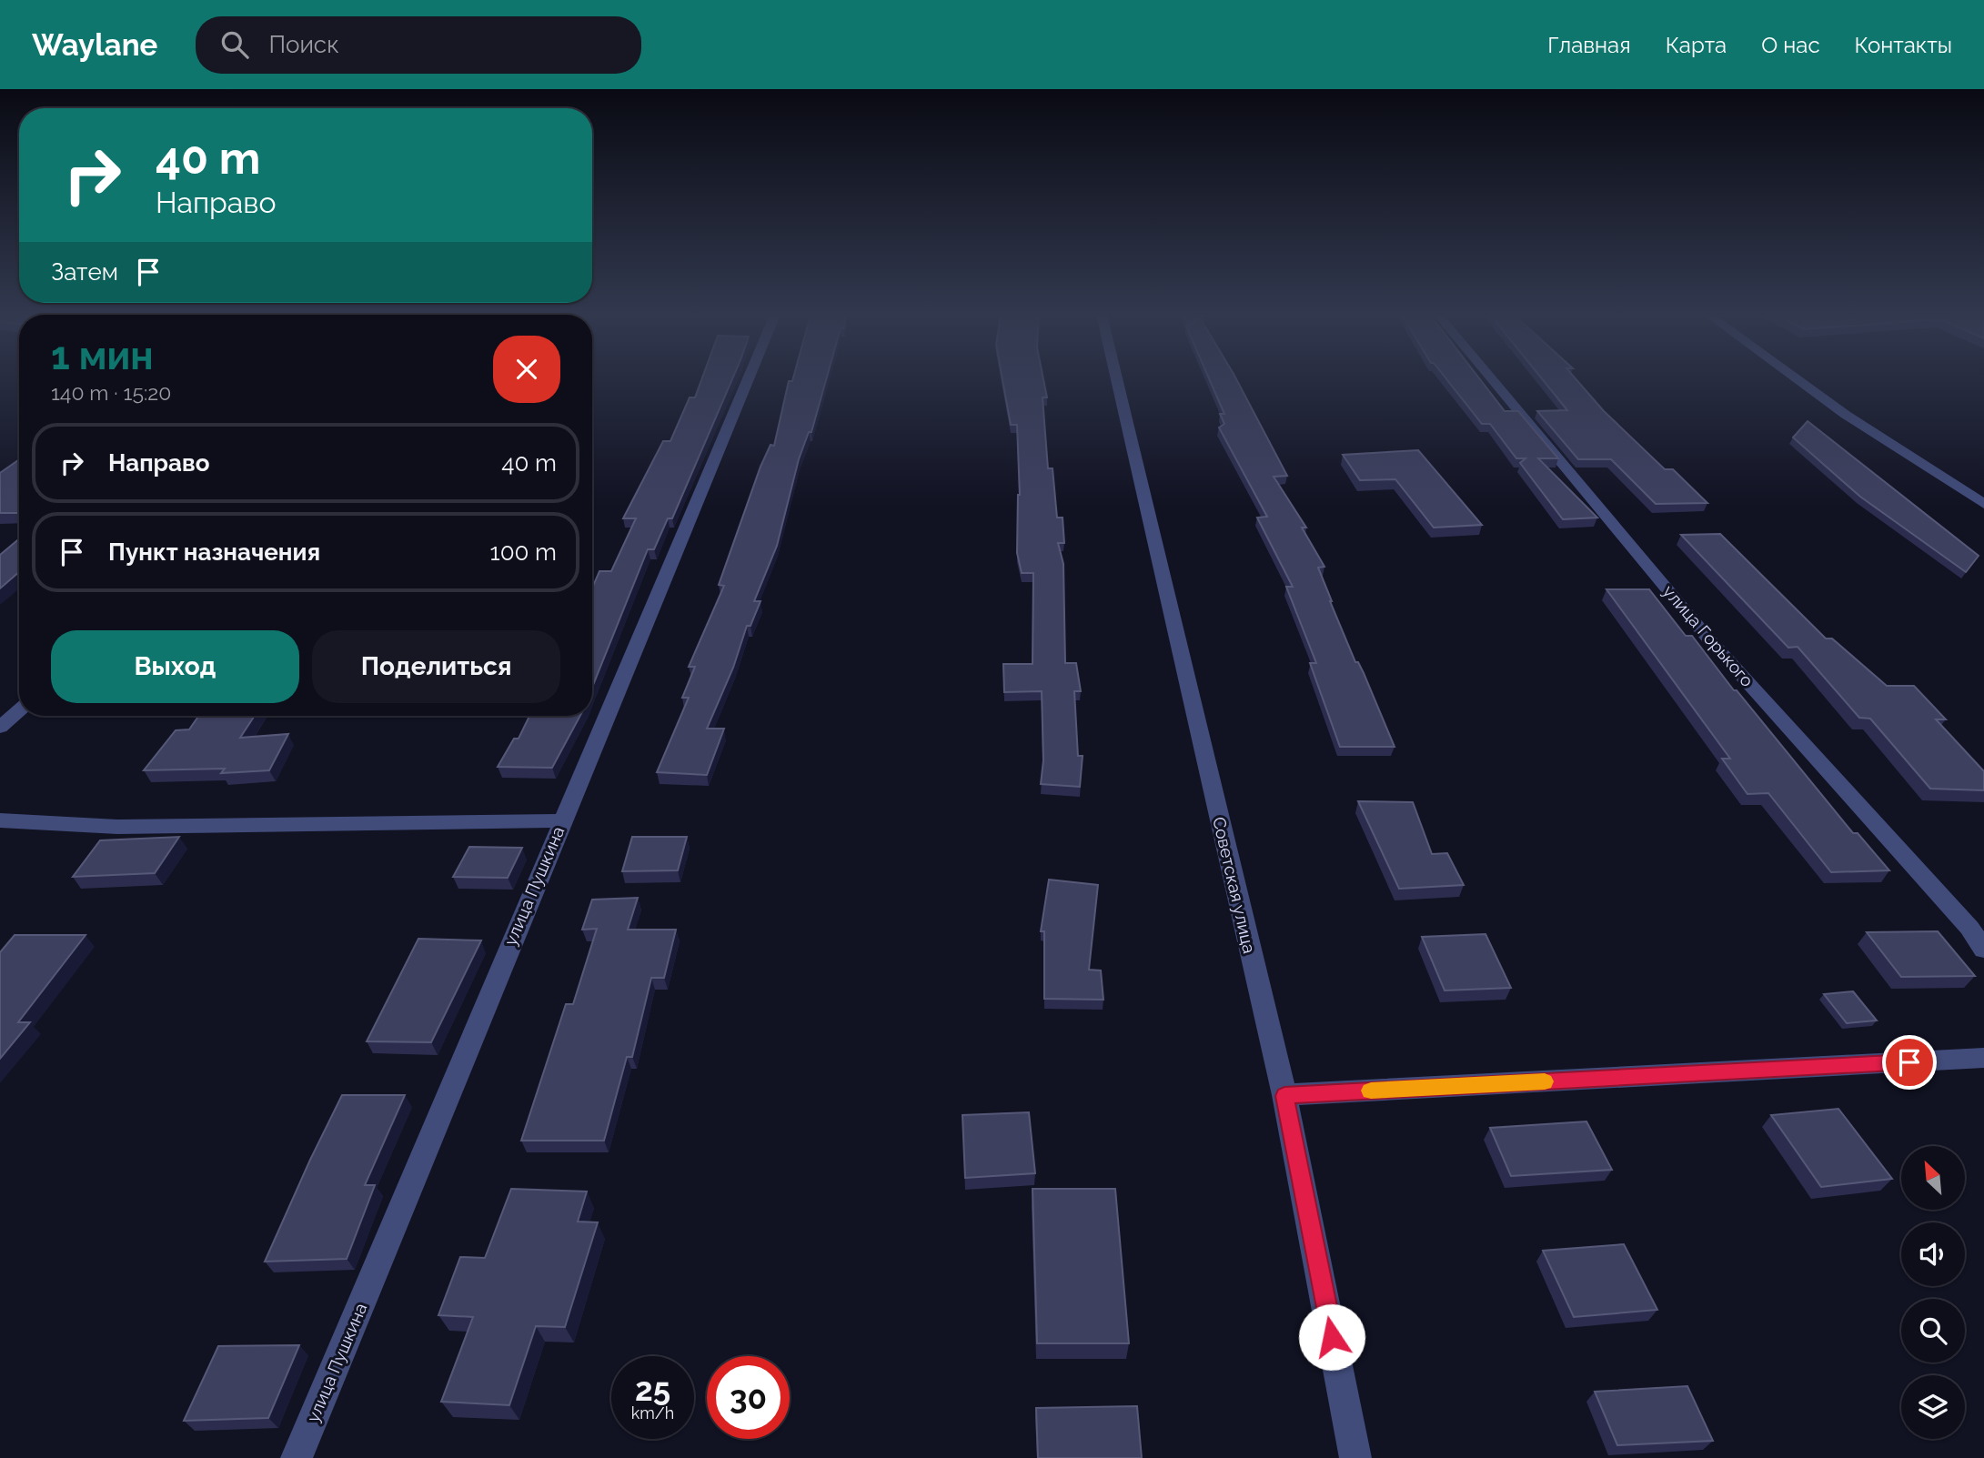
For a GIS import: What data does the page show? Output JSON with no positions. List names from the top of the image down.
{
  "streets": {
    "street": ["улица Горького", "Советская улица", "улица Пушкина"]
  },
  "north": "top left",
  "page": {
    "header": "Waylane",
    "search": "Поиск",
    "nav": [
      "Главная",
      "Карта",
      "О нас",
      "Контакты"
    ],
    "turn": ["40 m", "Направо"],
    "then": "Затем",
    "heading": ["1 мин", "140 m · 15:20"],
    "list": [
      {
        "name": "Направо",
        "value": "40 m"
      },
      {
        "name": "Пункт назначения",
        "value": "100 m"
      }
    ],
    "buttons": ["Выход", "Поделиться"],
    "speed": "25 km/h",
    "limit": "30"
  }
}
